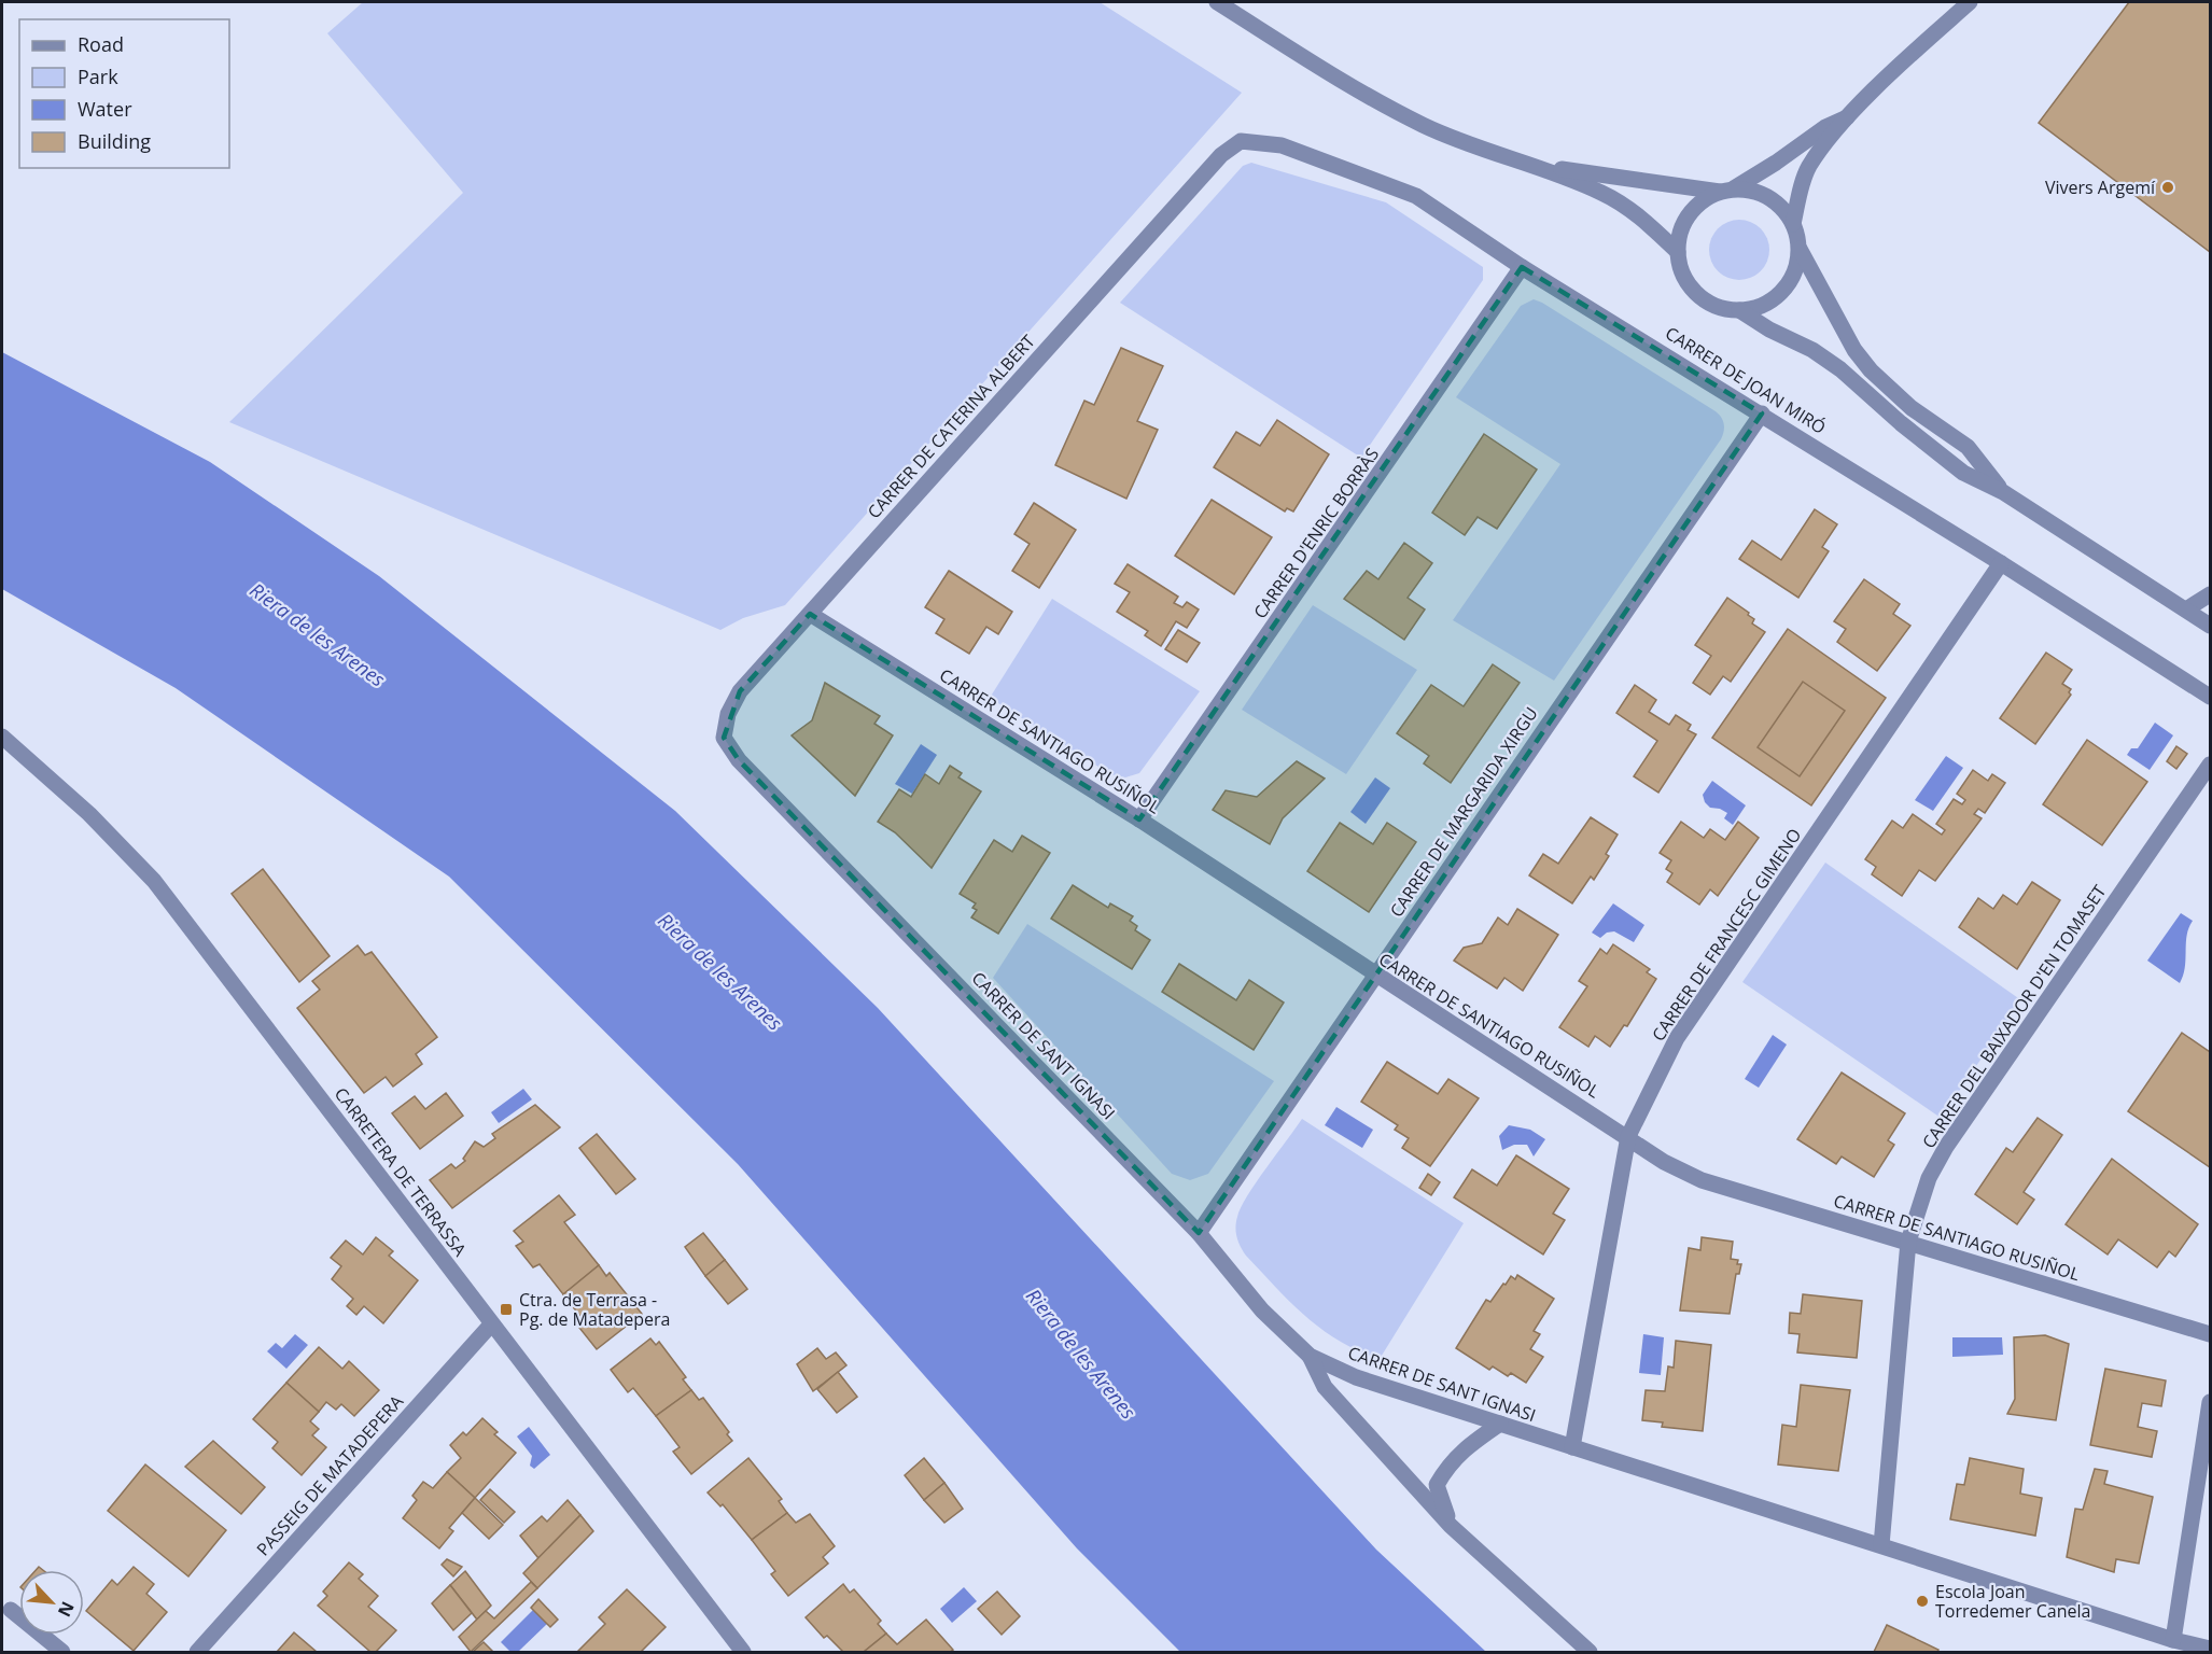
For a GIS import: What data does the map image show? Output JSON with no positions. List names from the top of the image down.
{
  "streets": {
    "street": [
      "CARRER DE JOAN MIRÓ",
      "CARRER DE CATERINA ALBERT",
      "CARRER D'ENRIC BORRÀS",
      "CARRER DE SANTIAGO RUSIÑOL",
      "CARRER DE MARGARIDA XIRGU",
      "CARRER DE FRANCESC GIMENO",
      "CARRER DEL BAIXADOR D'EN TOMASET",
      "CARRER DE SANT IGNASI",
      "CARRETERA DE TERRASSA",
      "PASSEIG DE MATADEPERA"
    ]
  },
  "crossings": [
    ["CARRER DE JOAN MIRÓ", "CARRER DE CATERINA ALBERT"],
    ["CARRER DE JOAN MIRÓ", "CARRER D'ENRIC BORRÀS"],
    ["CARRER DE JOAN MIRÓ", "CARRER DE MARGARIDA XIRGU"],
    ["CARRER DE JOAN MIRÓ", "CARRER DE FRANCESC GIMENO"],
    ["CARRER DE CATERINA ALBERT", "CARRER DE SANTIAGO RUSIÑOL"],
    ["CARRER DE CATERINA ALBERT", "CARRER DE SANT IGNASI"],
    ["CARRER D'ENRIC BORRÀS", "CARRER DE SANTIAGO RUSIÑOL"],
    ["CARRER DE SANTIAGO RUSIÑOL", "CARRER DE MARGARIDA XIRGU"],
    ["CARRER DE SANTIAGO RUSIÑOL", "CARRER DE FRANCESC GIMENO"],
    ["CARRER DE SANTIAGO RUSIÑOL", "CARRER DEL BAIXADOR D'EN TOMASET"],
    ["CARRER DE MARGARIDA XIRGU", "CARRER DE SANT IGNASI"],
    ["CARRER DE FRANCESC GIMENO", "CARRER DE SANT IGNASI"],
    ["CARRER DEL BAIXADOR D'EN TOMASET", "CARRER DE SANT IGNASI"],
    ["CARRETERA DE TERRASSA", "PASSEIG DE MATADEPERA"]
  ],
  "water": ["Riera de les Arenes"],
  "places": {
    "other": ["Vivers Argemí", "Escola Joan Torredemer Canela"],
    "transit": ["Ctra. de Terrasa - Pg. de Matadepera"]
  },
  "legend": [
    "Road",
    "Park",
    "Water",
    "Building"
  ],
  "north": "bottom right"
}
